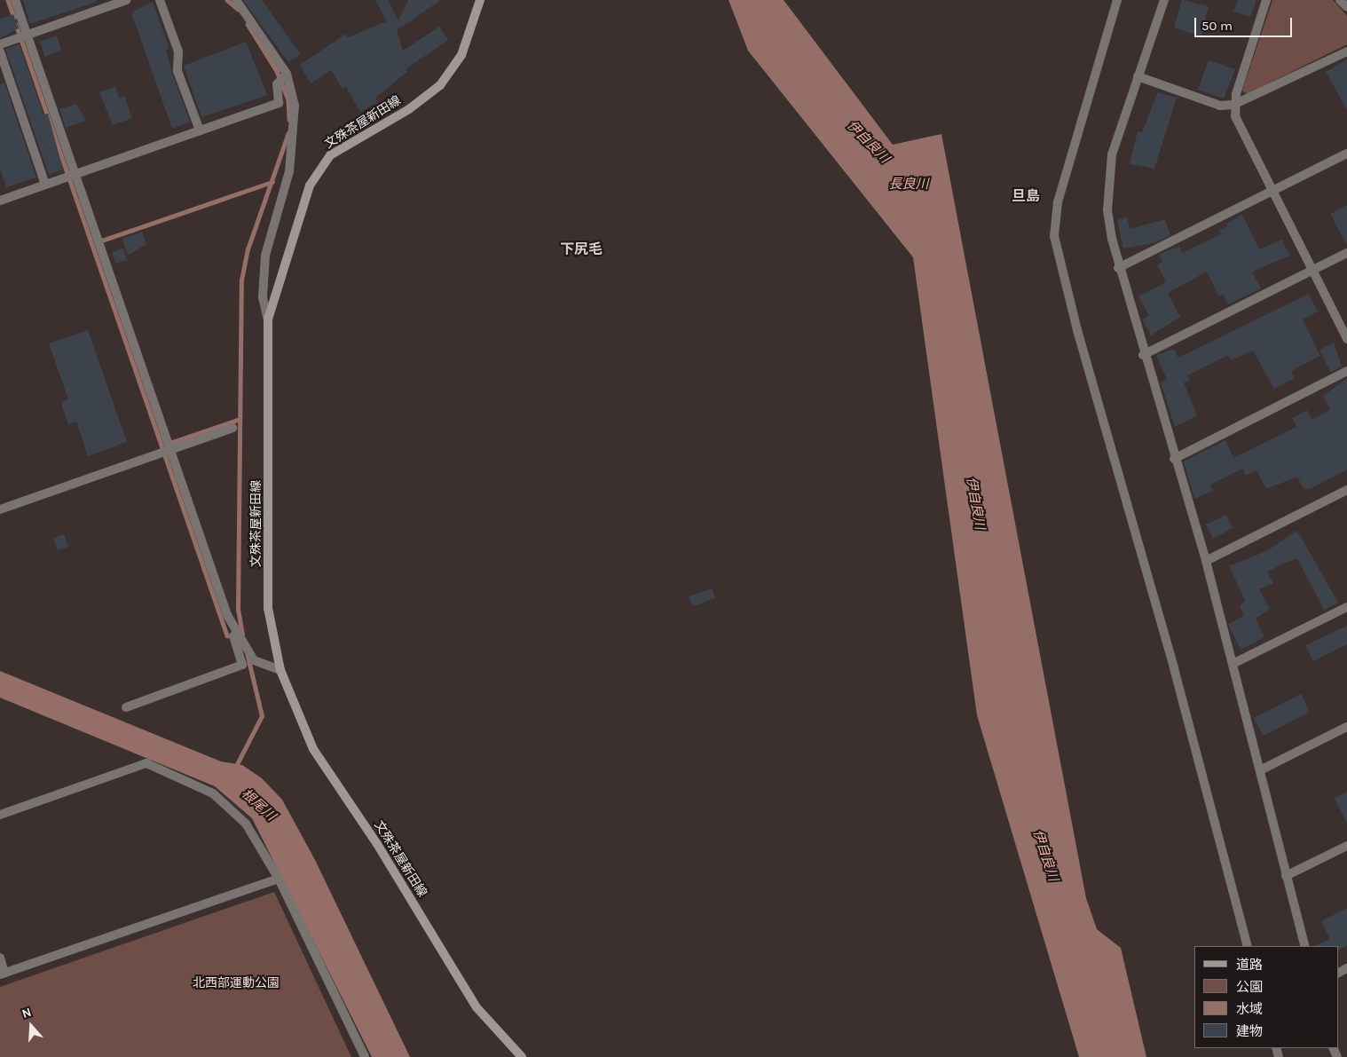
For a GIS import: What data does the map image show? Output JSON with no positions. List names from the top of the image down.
{
  "streets": {
    "main road": ["文殊茶屋新田線"]
  },
  "districts": ["旦島", "下尻毛"],
  "water": ["伊自良川", "長良川", "根尾川"],
  "parks": ["北西部運動公園"],
  "legend": [
    "道路",
    "公園",
    "水域",
    "建物"
  ],
  "scale_bar": "50 m",
  "north": "top"
}
